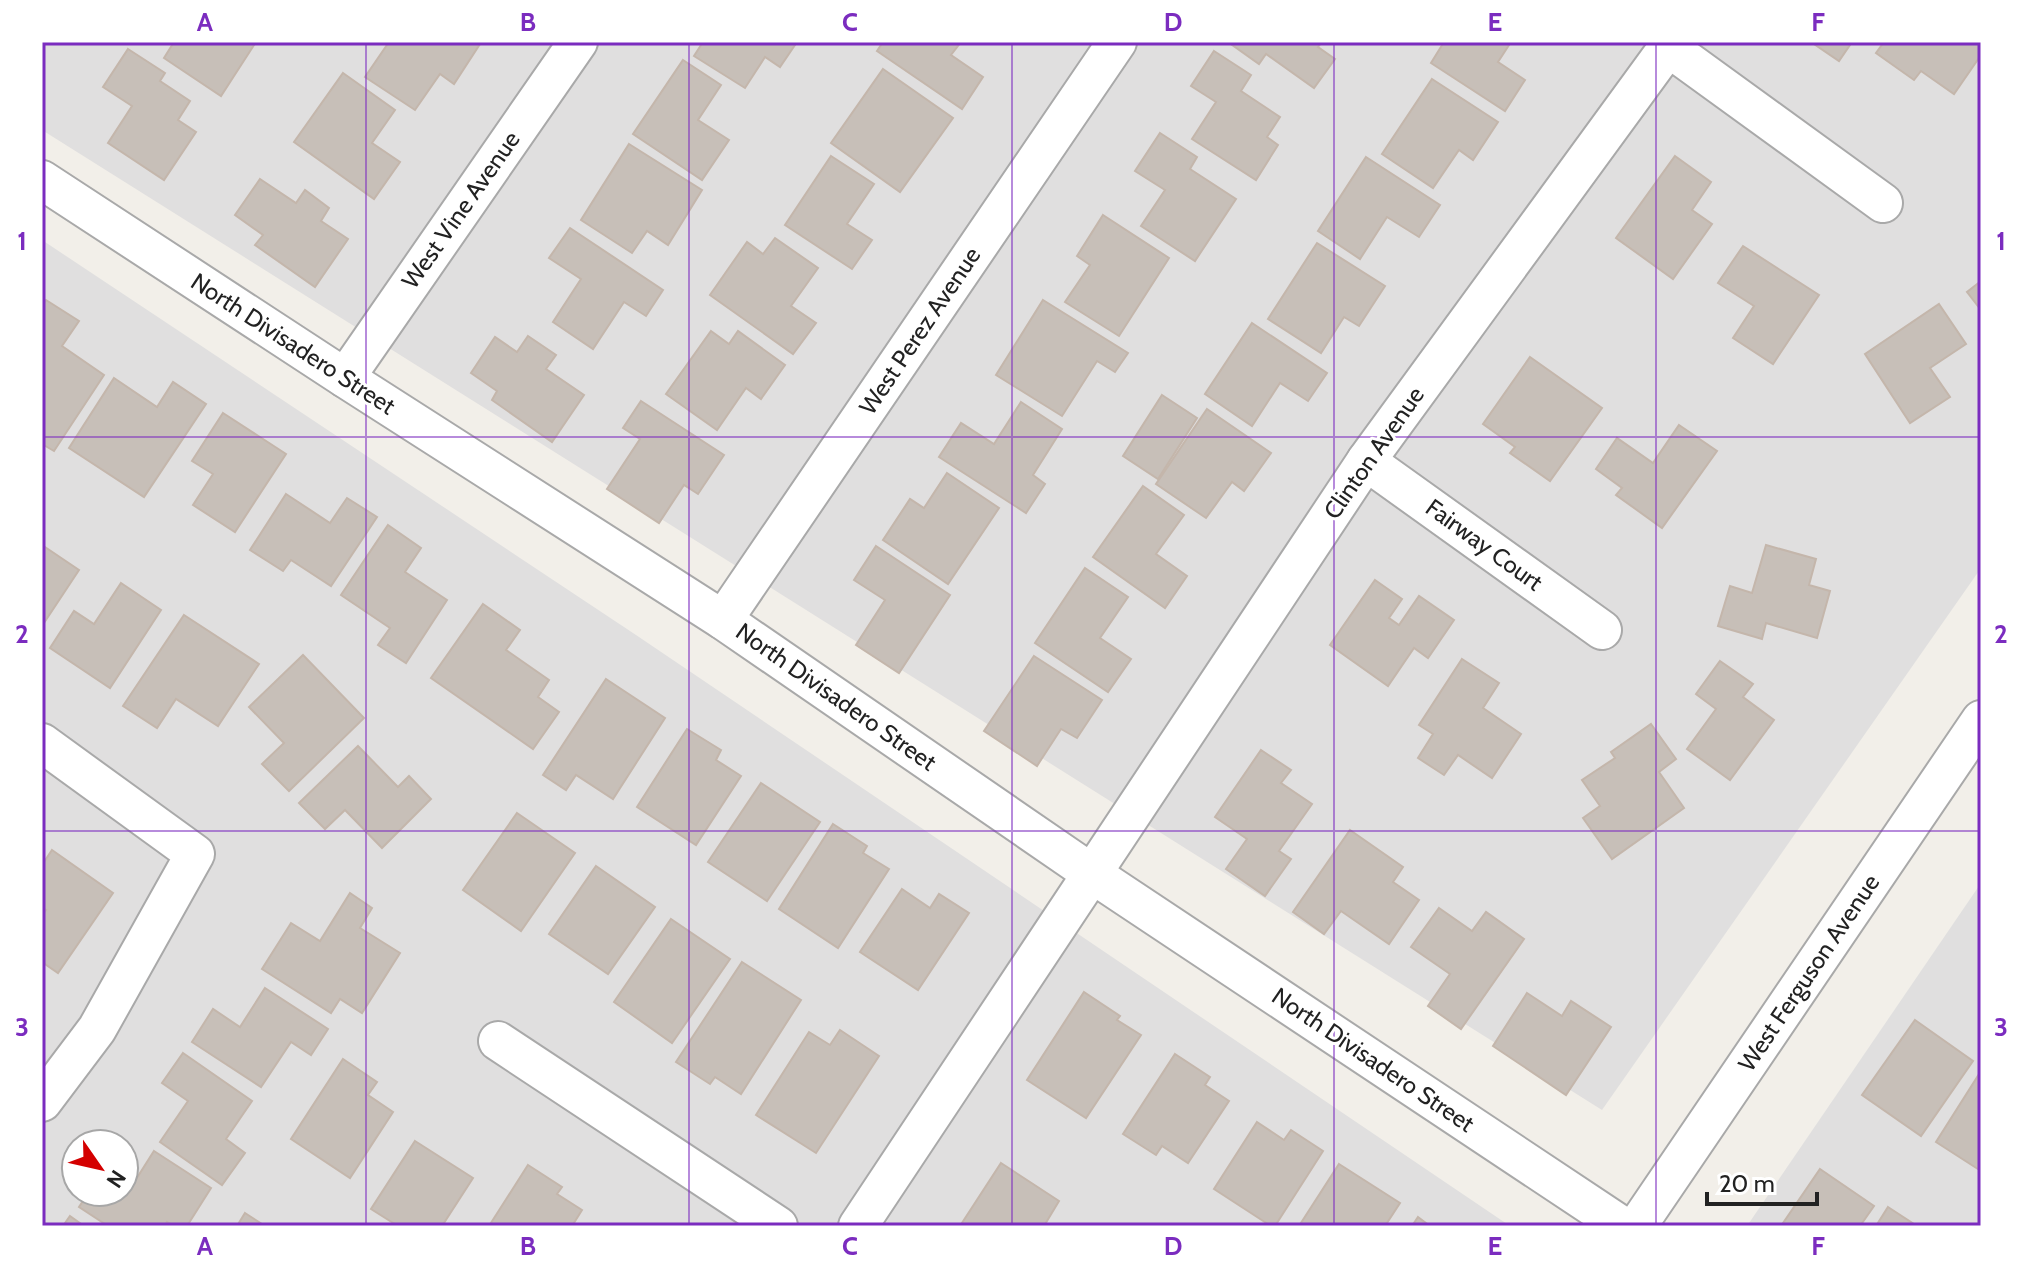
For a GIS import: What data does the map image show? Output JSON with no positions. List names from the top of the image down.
{
  "streets": {
    "street": [
      "West Vine Avenue",
      "West Perez Avenue",
      "North Divisadero Street",
      "Clinton Avenue",
      "Fairway Court",
      "West Ferguson Avenue"
    ]
  },
  "crossings": [
    ["West Vine Avenue", "North Divisadero Street"],
    ["West Perez Avenue", "North Divisadero Street"],
    ["North Divisadero Street", "Clinton Avenue"],
    ["Clinton Avenue", "Fairway Court"]
  ],
  "scale_bar": "20 m",
  "north": "bottom right",
  "grid": {
    "columns": [
      "A",
      "B",
      "C",
      "D",
      "E",
      "F"
    ],
    "rows": ["1", "2", "3"]
  }
}
